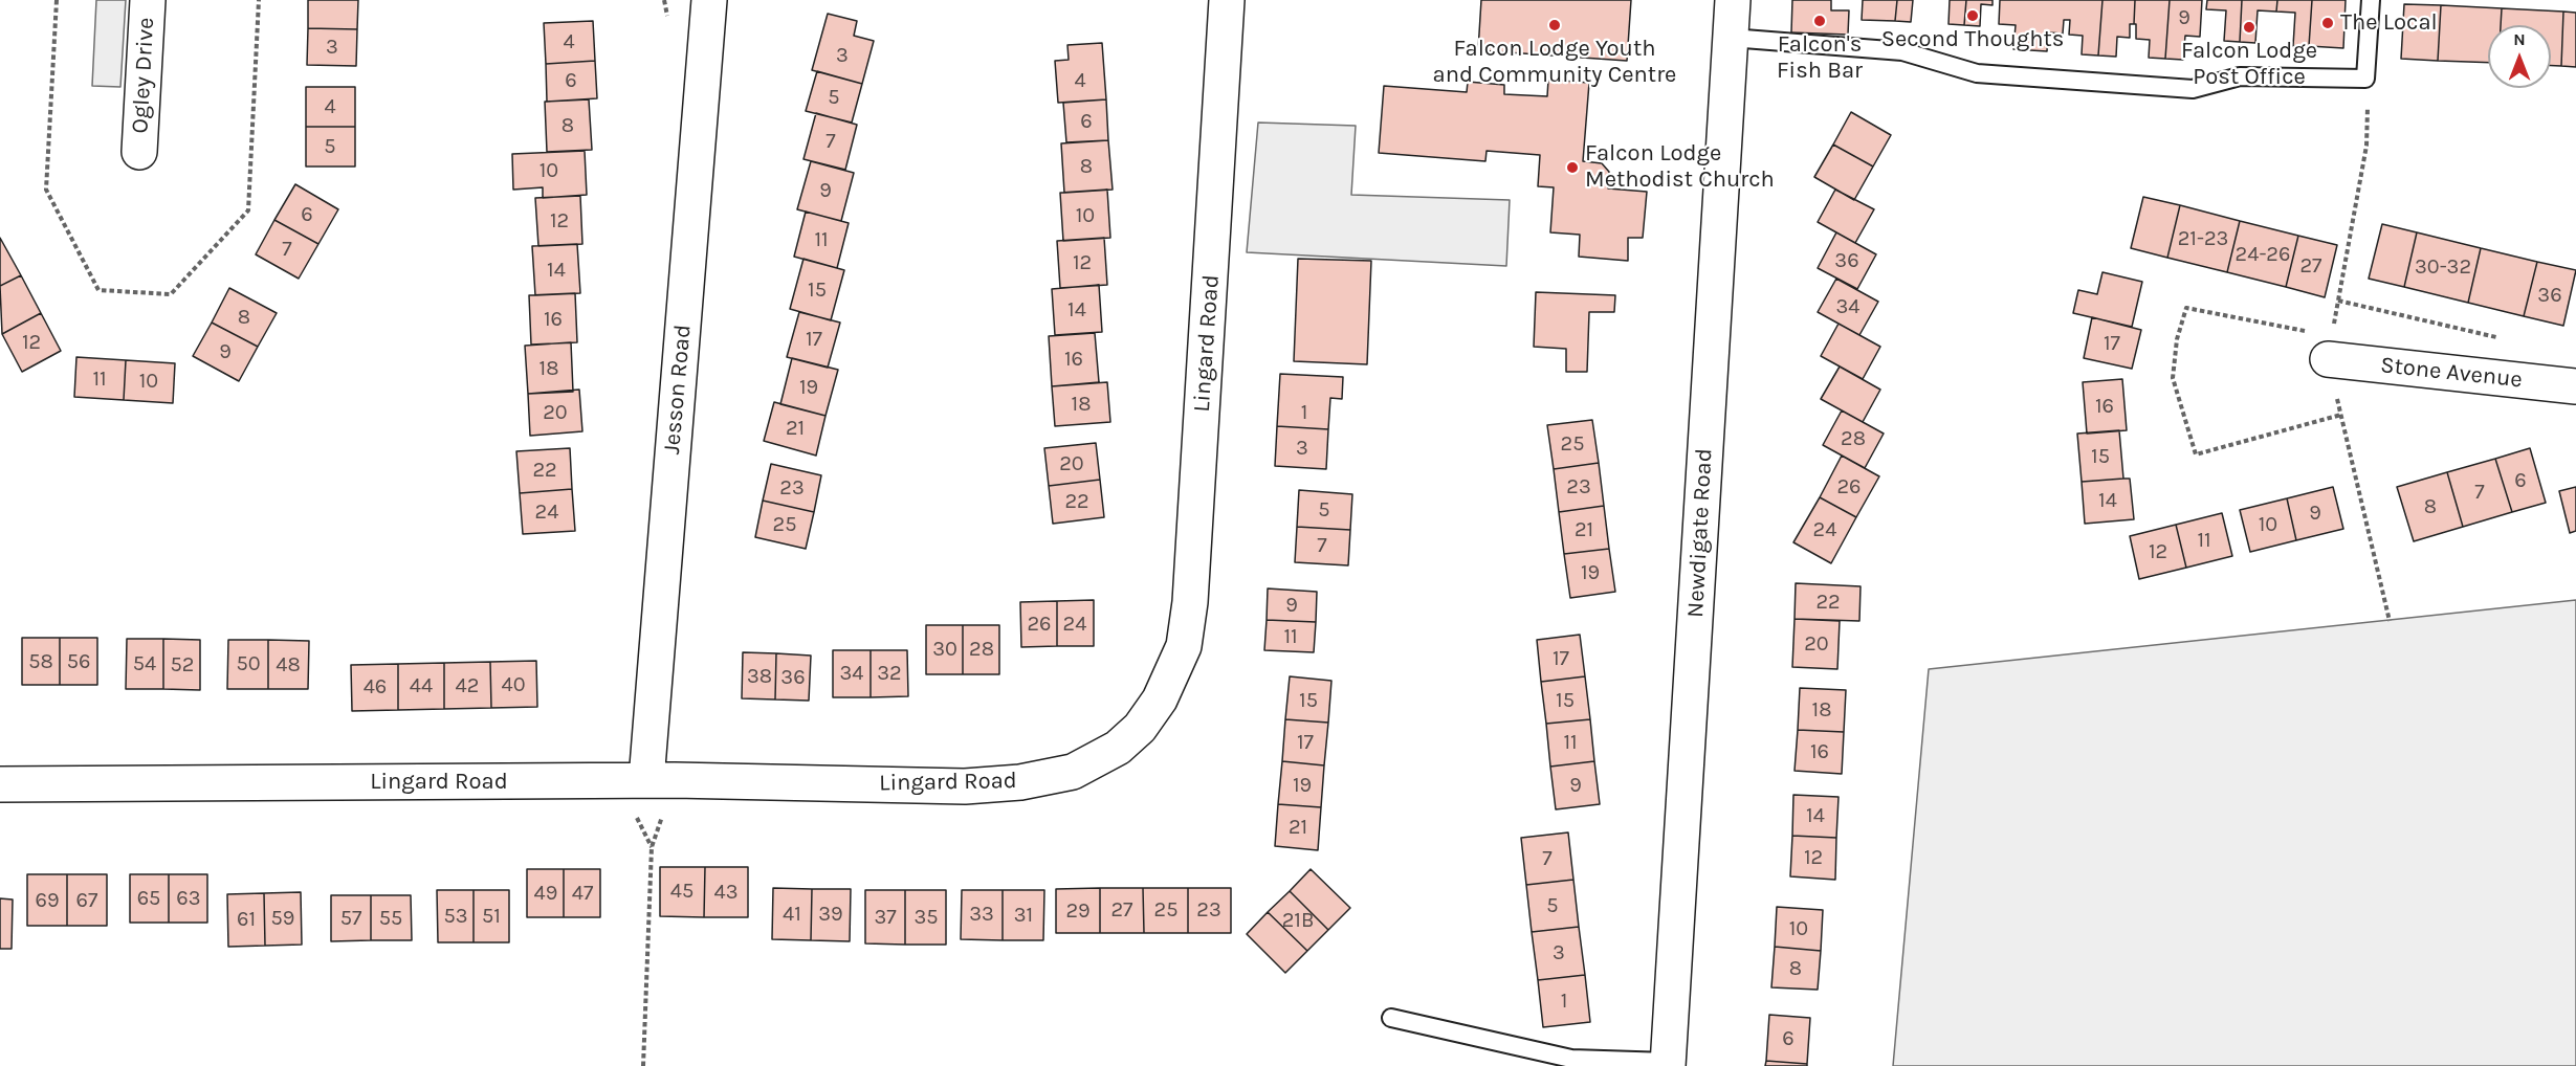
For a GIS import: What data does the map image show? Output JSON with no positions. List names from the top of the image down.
{
  "streets": {
    "street": [
      "Ogley Drive",
      "Lingard Road",
      "Stone Avenue",
      "Jesson Road",
      "Newdigate Road"
    ]
  },
  "crossings": [
    ["Lingard Road", "Jesson Road"]
  ],
  "places": [
    "Second Thoughts",
    "Falcon's Fish Bar",
    "The Local",
    "Falcon Lodge Youth and Community Centre",
    "Falcon Lodge Post Office",
    "Falcon Lodge Methodist Church"
  ],
  "house_numbers": [
    "9",
    "4",
    "3",
    "3",
    "6",
    "4",
    "5",
    "4",
    "6",
    "8",
    "7",
    "5",
    "8",
    "10",
    "9",
    "6",
    "10",
    "12",
    "21-23",
    "11",
    "7",
    "24-26",
    "36",
    "12",
    "27",
    "30-32",
    "14",
    "15",
    "36",
    "34",
    "14",
    "8",
    "16",
    "17",
    "12",
    "17",
    "9",
    "16",
    "18",
    "11",
    "10",
    "19",
    "18",
    "16",
    "20",
    "1",
    "21",
    "28",
    "25",
    "3",
    "15",
    "20",
    "22",
    "6",
    "23",
    "26",
    "23",
    "7",
    "14",
    "22",
    "8",
    "5",
    "24",
    "9",
    "25",
    "10",
    "21",
    "24",
    "11",
    "7",
    "12",
    "19",
    "22",
    "9",
    "26",
    "24",
    "11",
    "20",
    "30",
    "28",
    "17",
    "58",
    "56",
    "54",
    "50",
    "52",
    "48",
    "34",
    "32",
    "38",
    "36",
    "40",
    "44",
    "42",
    "46",
    "15",
    "15",
    "18",
    "17",
    "11",
    "16",
    "19",
    "9",
    "14",
    "21",
    "12",
    "7",
    "45",
    "43",
    "49",
    "47",
    "65",
    "63",
    "69",
    "67",
    "5",
    "27",
    "25",
    "23",
    "29",
    "41",
    "39",
    "33",
    "31",
    "53",
    "51",
    "37",
    "35",
    "59",
    "57",
    "55",
    "61",
    "21B",
    "10",
    "3",
    "8",
    "1",
    "6"
  ],
  "north": "top"
}
